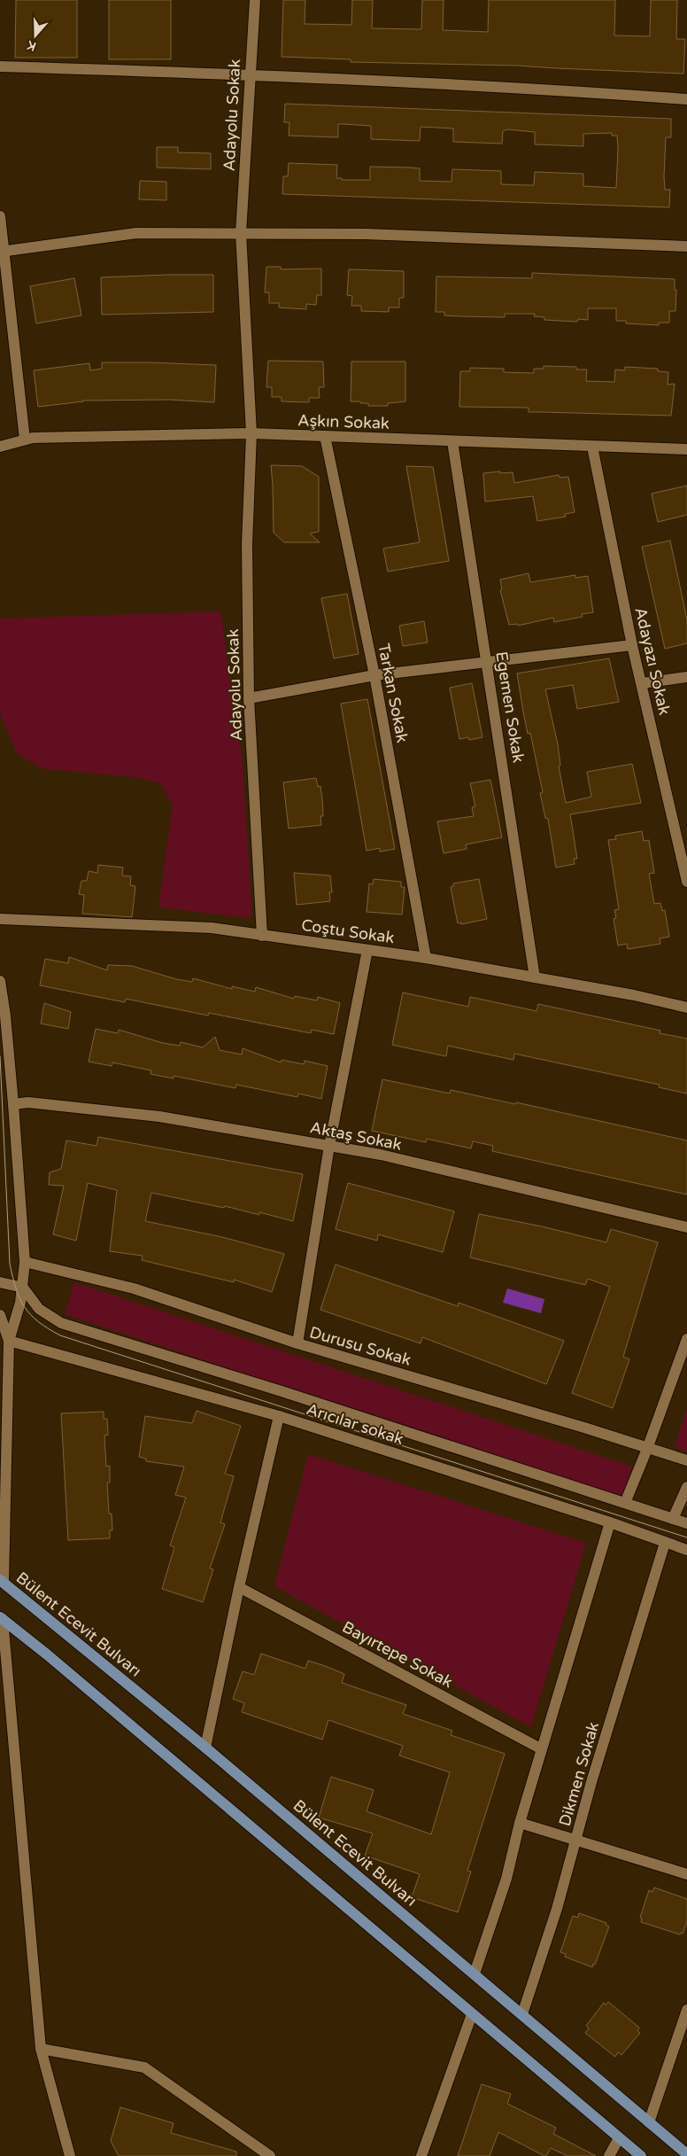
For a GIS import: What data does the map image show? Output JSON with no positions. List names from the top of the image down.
{
  "streets": {
    "main road": ["Bülent Ecevit Bulvarı"],
    "street": [
      "Adayolu Sokak",
      "Aşkın Sokak",
      "Adayazı Sokak",
      "Tarkan Sokak",
      "Egemen Sokak",
      "Coştu Sokak",
      "Aktaş Sokak",
      "Durusu Sokak",
      "Arıcılar sokak",
      "Bayırtepe Sokak",
      "Dikmen Sokak"
    ]
  },
  "crossings": [
    ["Adayolu Sokak", "Aşkın Sokak"],
    ["Adayolu Sokak", "Coştu Sokak"],
    ["Aşkın Sokak", "Adayazı Sokak"],
    ["Aşkın Sokak", "Tarkan Sokak"],
    ["Aşkın Sokak", "Egemen Sokak"],
    ["Tarkan Sokak", "Coştu Sokak"],
    ["Egemen Sokak", "Coştu Sokak"],
    ["Arıcılar sokak", "Dikmen Sokak"],
    ["Bülent Ecevit Bulvarı", "Dikmen Sokak"]
  ],
  "north": "bottom"
}
